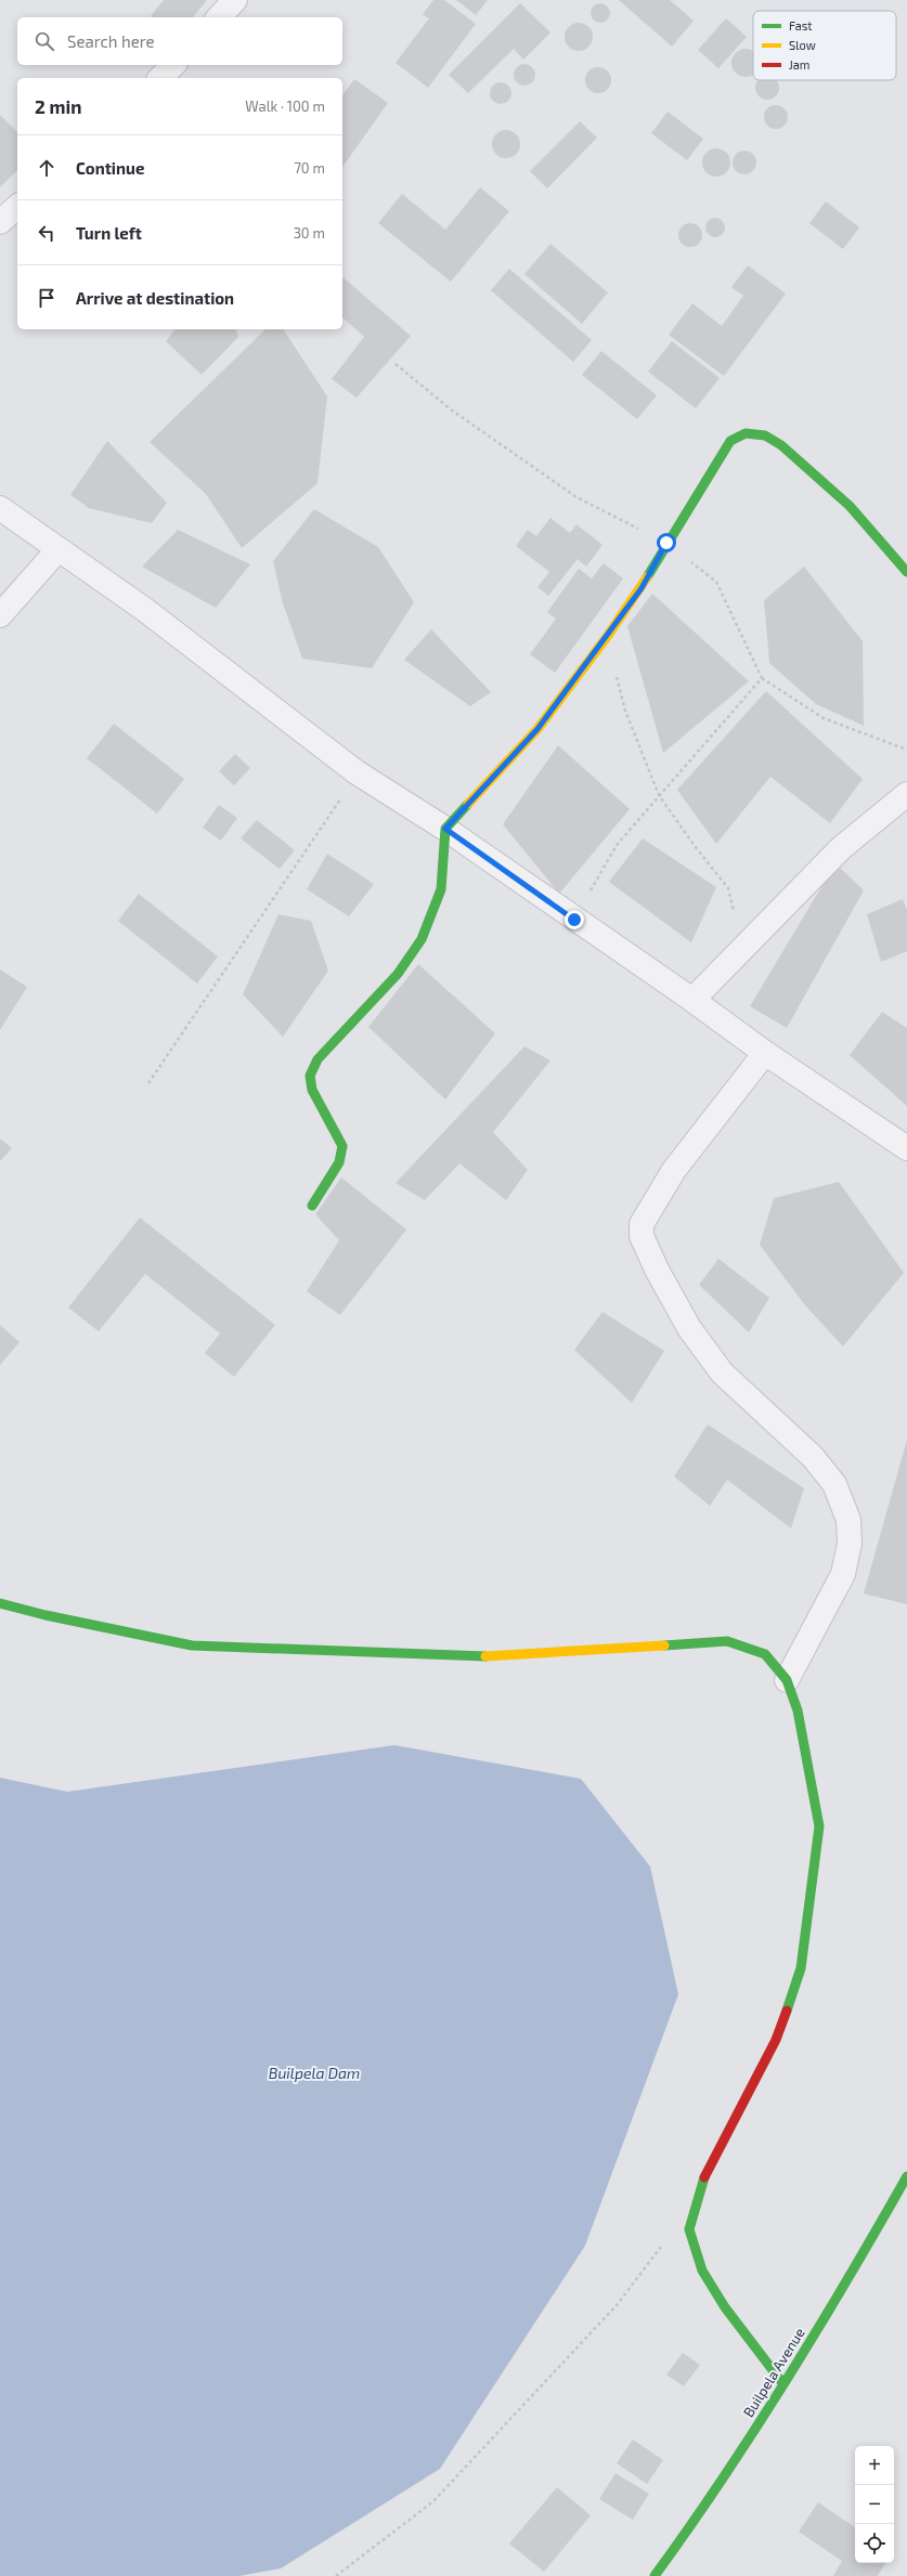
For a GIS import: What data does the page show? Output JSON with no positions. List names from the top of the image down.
{
  "streets": {
    "street": ["Builpela Avenue"]
  },
  "water": ["Builpela Dam"],
  "legend": ["Fast", "Slow", "Jam"],
  "page": {
    "search": "Search here",
    "heading": ["2 min", "Walk · 100 m"],
    "list": [
      ["Continue", "70 m"],
      ["Turn left", "30 m"],
      "Arrive at destination"
    ],
    "map_buttons": ["+", "−"]
  }
}
